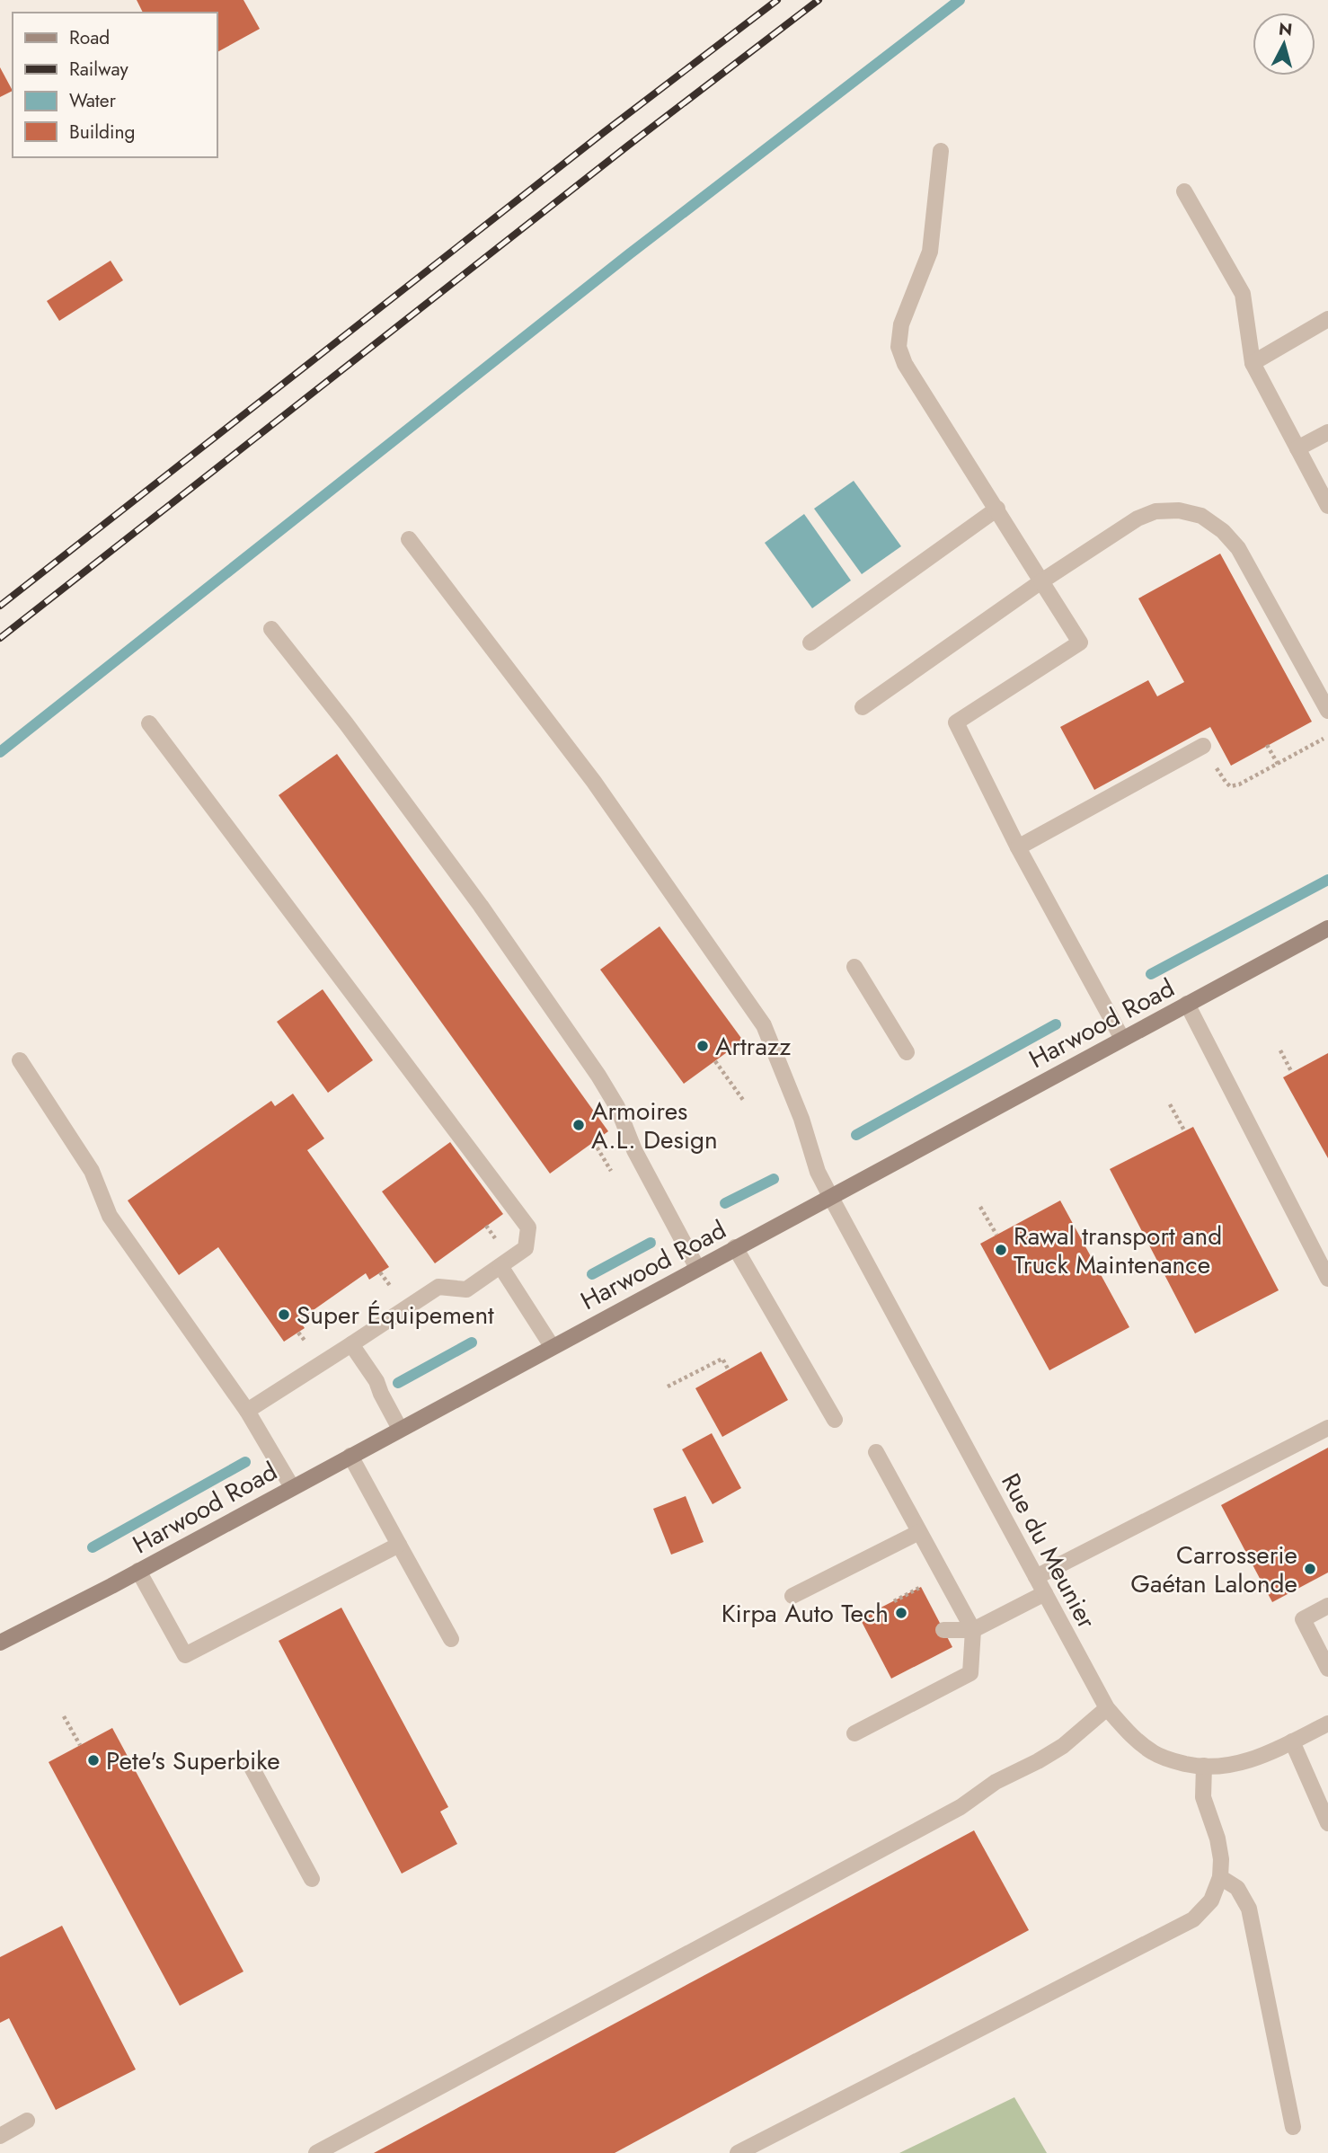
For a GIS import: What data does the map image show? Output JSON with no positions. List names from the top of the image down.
{
  "streets": {
    "main road": ["Harwood Road"],
    "street": ["Rue du Meunier"]
  },
  "crossings": [
    ["Harwood Road", "Rue du Meunier"]
  ],
  "places": [
    "Artrazz",
    "Armoires A.L. Design",
    "Rawal transport and Truck Maintenance",
    "Super Équipement",
    "Carrosserie Gaétan Lalonde",
    "Kirpa Auto Tech",
    "Pete's Superbike"
  ],
  "legend": [
    "Road",
    "Railway",
    "Water",
    "Building"
  ],
  "north": "top"
}
